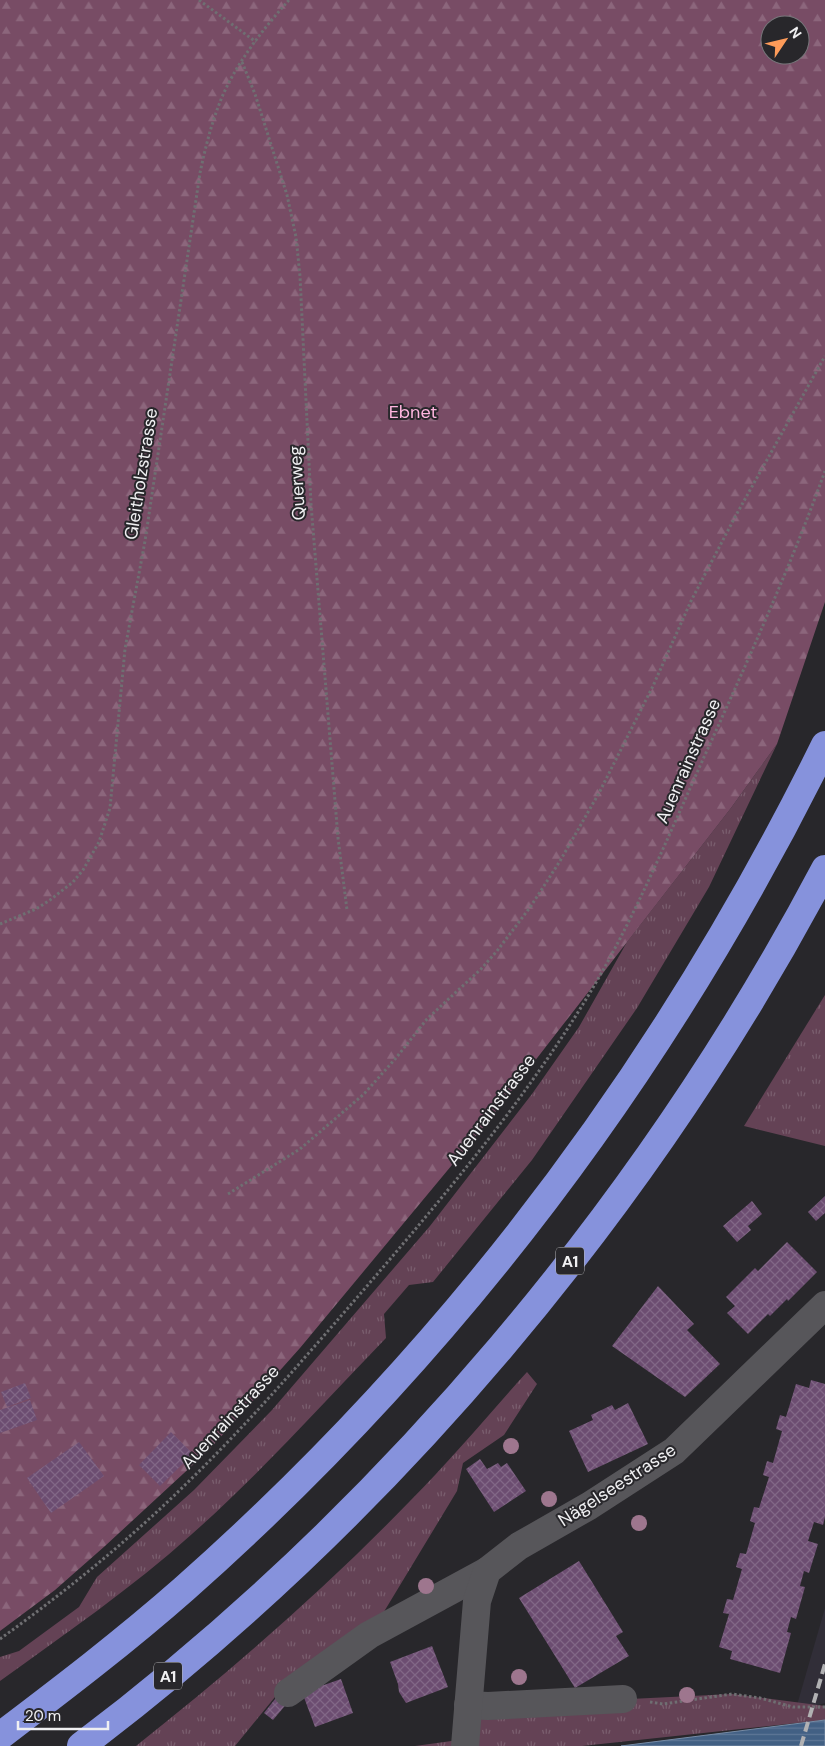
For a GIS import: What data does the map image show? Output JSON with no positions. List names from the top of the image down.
{
  "streets": {
    "highway": ["A1"],
    "street": ["Nägelseestrasse"],
    "path": ["Gleitholzstrasse", "Querweg", "Auenrainstrasse"]
  },
  "crossings": [
    ["Gleitholzstrasse", "Querweg"]
  ],
  "parks": ["Ebnet"],
  "scale_bar": "20 m",
  "north": "top right"
}
